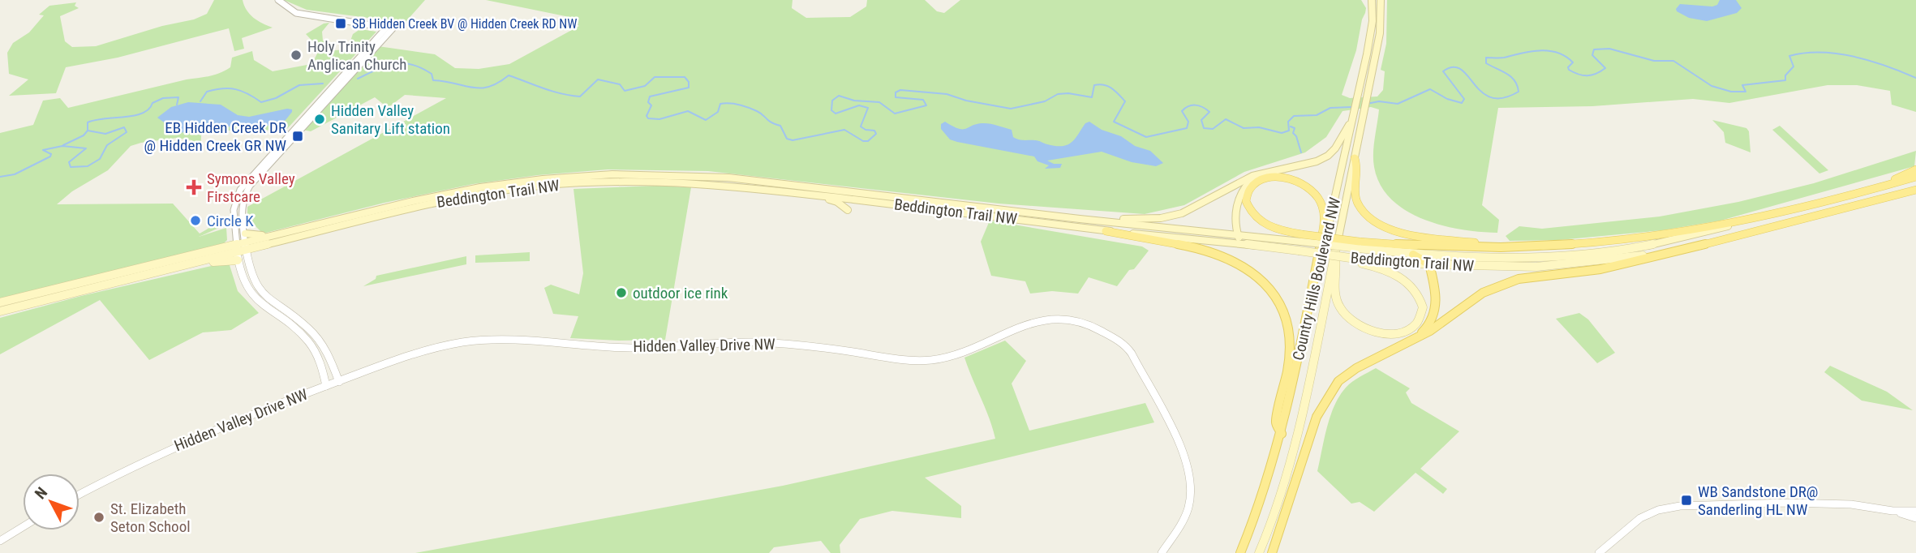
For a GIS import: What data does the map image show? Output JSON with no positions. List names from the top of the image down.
{
  "streets": {
    "main road": ["Beddington Trail NW", "Country Hills Boulevard NW"],
    "street": ["Hidden Valley Drive NW"]
  },
  "places": {
    "transit": ["SB Hidden Creek BV @ Hidden Creek RD NW", "EB Hidden Creek DR @ Hidden Creek GR NW", "WB Sandstone DR@ Sanderling HL NW"],
    "other": [
      "Holy Trinity Anglican Church",
      "Hidden Valley Sanitary Lift station",
      "Circle K",
      "outdoor ice rink",
      "St. Elizabeth Seton School"
    ],
    "health": ["Symons Valley Firstcare"]
  },
  "north": "top left"
}
